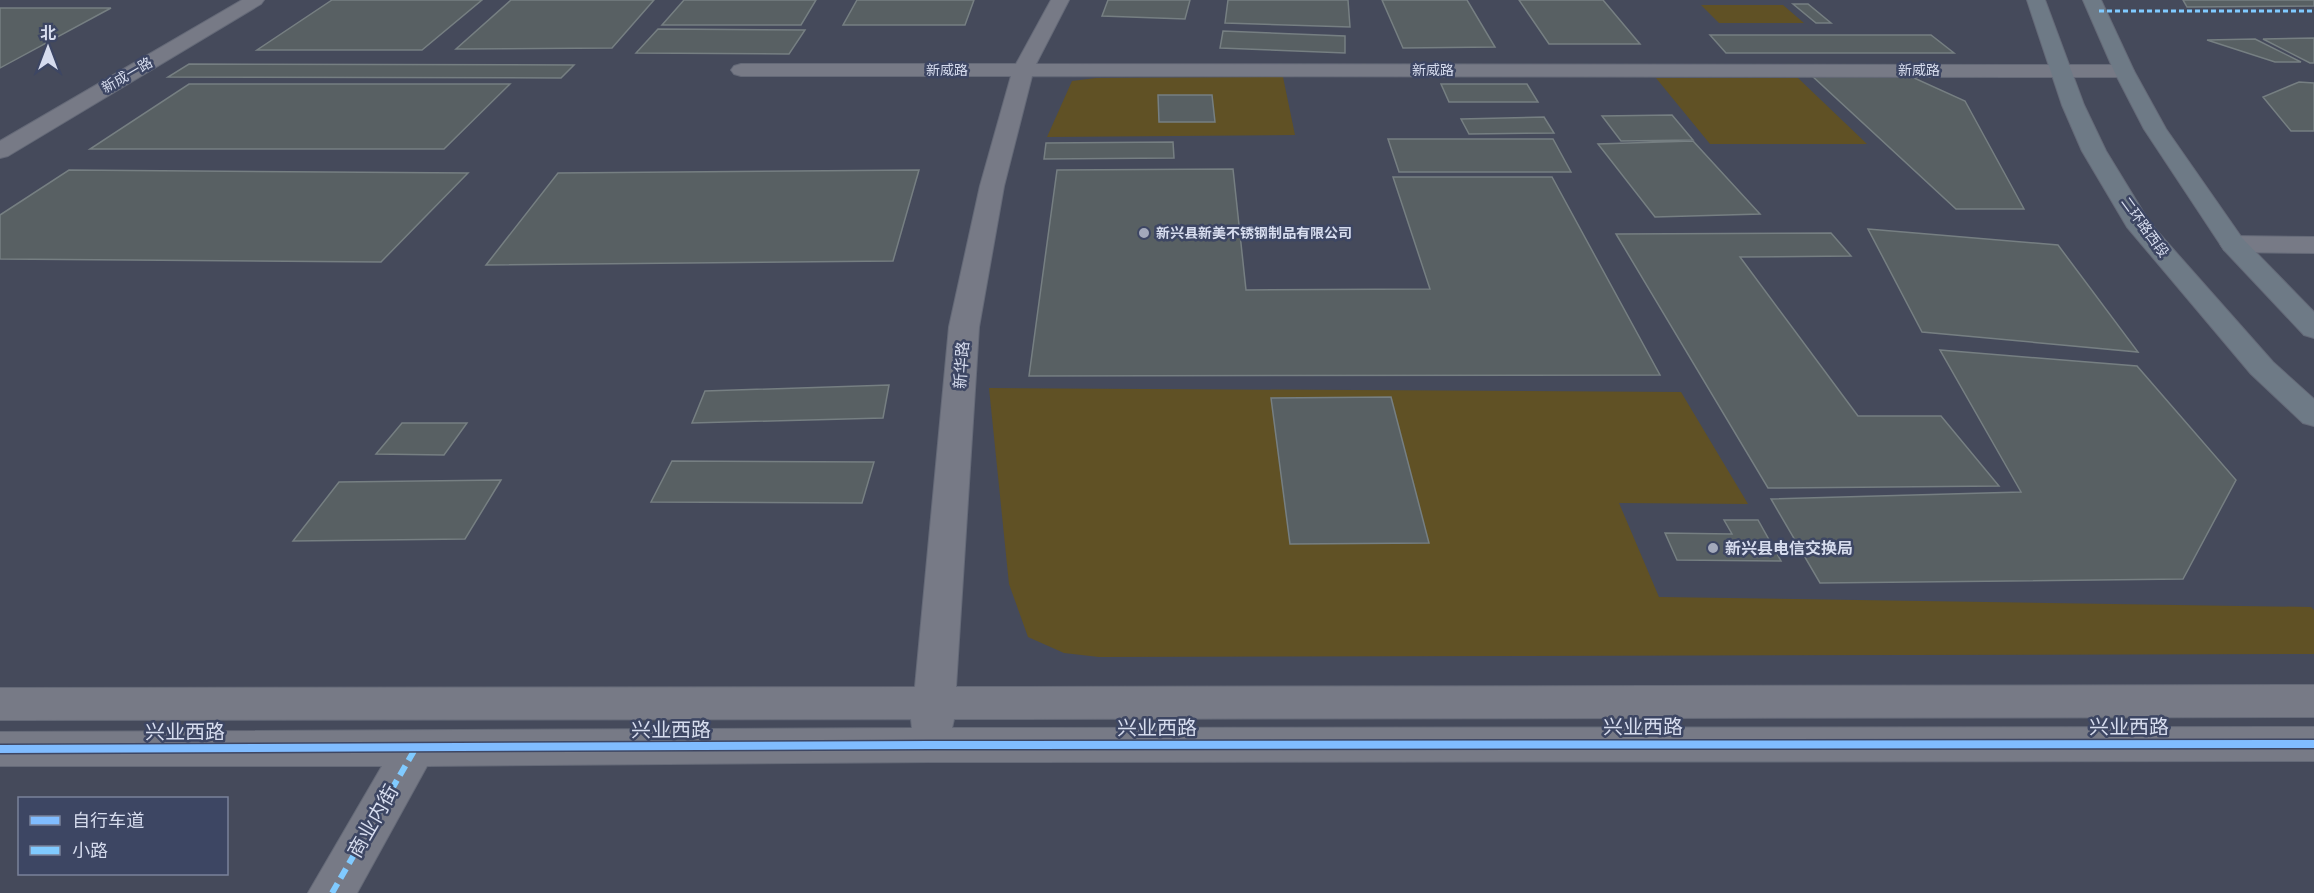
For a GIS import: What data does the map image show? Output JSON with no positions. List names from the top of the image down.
{
  "streets": {
    "main road": ["二环路西段"],
    "street": [
      "新威路",
      "新成一路",
      "新华路",
      "兴业西路",
      "商业内街"
    ]
  },
  "crossings": [
    ["新威路", "二环路西段"],
    ["新威路", "新华路"],
    ["新华路", "兴业西路"],
    ["兴业西路", "商业内街"]
  ],
  "places": ["新兴县新美不锈钢制品有限公司", "新兴县电信交换局"],
  "legend": ["自行车道", "小路"],
  "north": "top"
}
